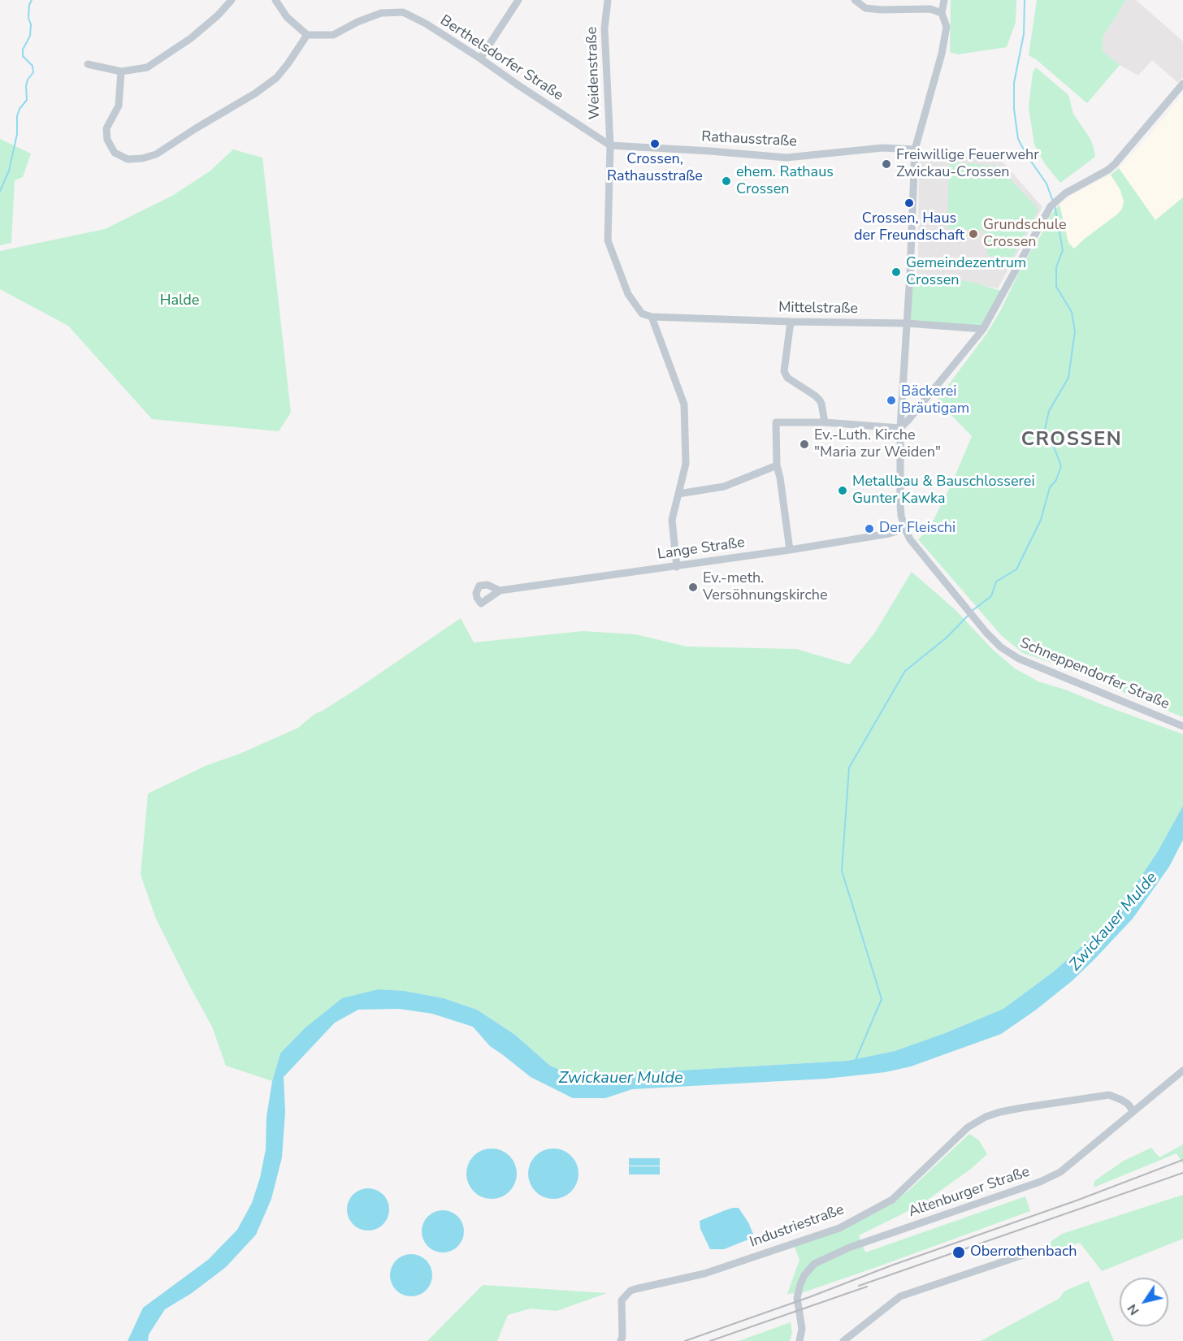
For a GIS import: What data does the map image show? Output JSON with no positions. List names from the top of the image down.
{
  "streets": {
    "street": [
      "Berthelsdorfer Straße",
      "Weidenstraße",
      "Rathausstraße",
      "Mittelstraße",
      "Lange Straße",
      "Schneppendorfer Straße",
      "Altenburger Straße",
      "Industriestraße"
    ]
  },
  "crossings": [
    ["Berthelsdorfer Straße", "Weidenstraße"],
    ["Berthelsdorfer Straße", "Rathausstraße"],
    ["Weidenstraße", "Rathausstraße"],
    ["Weidenstraße", "Mittelstraße"],
    ["Rathausstraße", "Schneppendorfer Straße"],
    ["Mittelstraße", "Schneppendorfer Straße"],
    ["Lange Straße", "Schneppendorfer Straße"],
    ["Altenburger Straße", "Industriestraße"]
  ],
  "districts": ["CROSSEN"],
  "water": ["Zwickauer Mulde"],
  "parks": ["Halde"],
  "places": [
    "Crossen, Rathausstraße",
    "Freiwillige Feuerwehr Zwickau-Crossen",
    "ehem. Rathaus Crossen",
    "Crossen, Haus der Freundschaft",
    "Grundschule Crossen",
    "Gemeindezentrum Crossen",
    "Bäckerei Bräutigam",
    "Ev.-Luth. Kirche \"Maria zur Weiden\"",
    "Metallbau & Bauschlosserei Gunter Kawka",
    "Der Fleischi",
    "Ev.-meth. Versöhnungskirche",
    "Oberrothenbach"
  ],
  "north": "bottom left"
}
